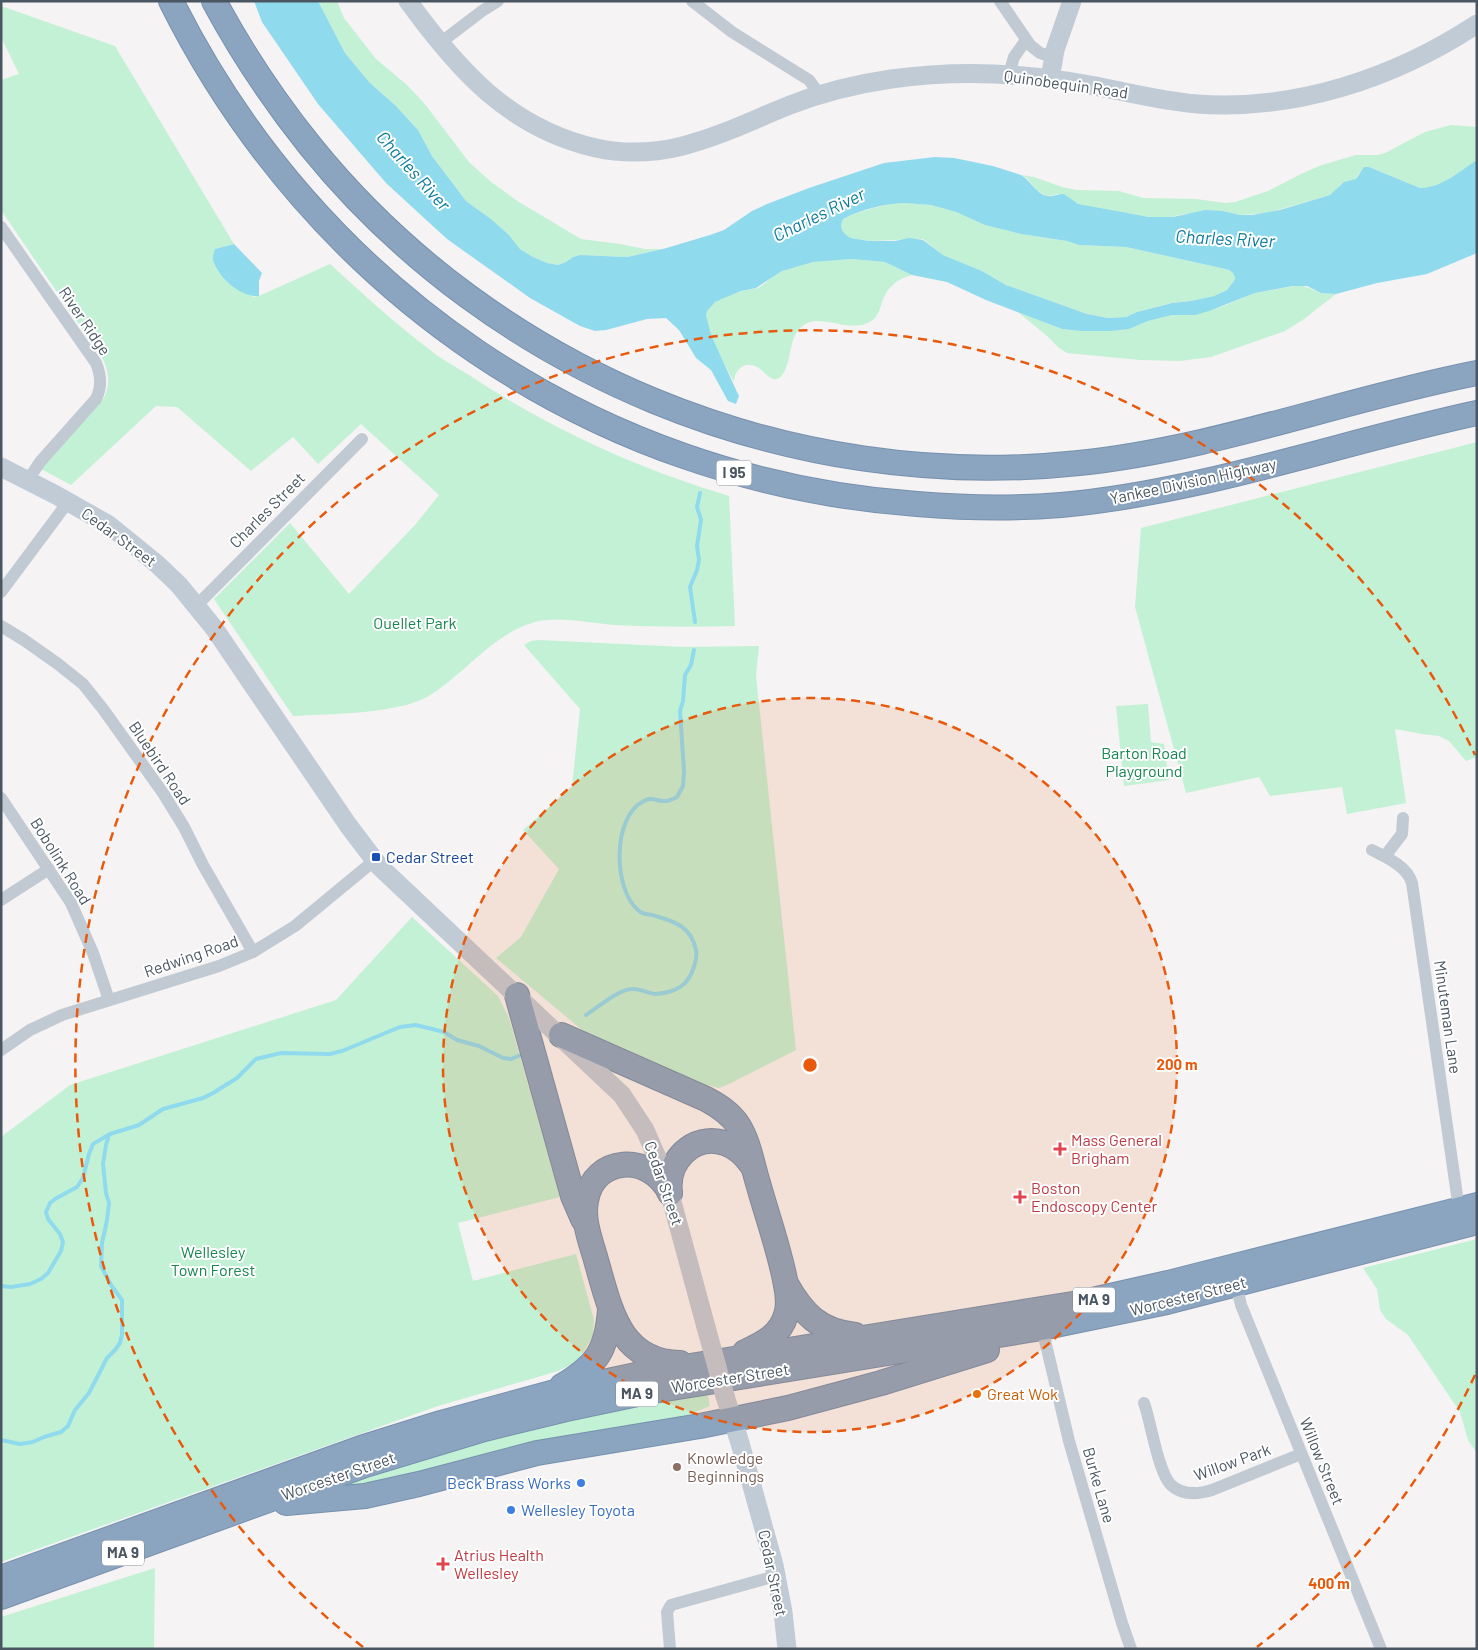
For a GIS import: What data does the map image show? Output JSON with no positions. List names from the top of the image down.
{
  "streets": {
    "highway": [
      "I 95",
      "Yankee Division Highway",
      "Worcester Street",
      "MA 9"
    ],
    "main road": ["Quinobequin Road", "Cedar Street"],
    "street": [
      "River Ridge",
      "Charles Street",
      "Bluebird Road",
      "Bobolink Road",
      "Redwing Road",
      "Minuteman Lane",
      "Willow Street",
      "Willow Park",
      "Burke Lane"
    ]
  },
  "crossings": [
    ["River Ridge", "Cedar Street"],
    ["Charles Street", "Cedar Street"],
    ["Cedar Street", "Redwing Road"],
    ["Bluebird Road", "Redwing Road"],
    ["Bobolink Road", "Redwing Road"],
    ["Minuteman Lane", "Worcester Street"],
    ["Worcester Street", "Willow Street"],
    ["Worcester Street", "Burke Lane"],
    ["Willow Street", "Willow Park"]
  ],
  "water": ["Charles River"],
  "parks": ["Ouellet Park", "Barton Road Playground", "Wellesley Town Forest"],
  "places": {
    "transit": ["Cedar Street"],
    "health": ["Mass General Brigham", "Boston Endoscopy Center", "Atrius Health Wellesley"],
    "other": [
      "Great Wok",
      "Knowledge Beginnings",
      "Beck Brass Works",
      "Wellesley Toyota"
    ]
  },
  "rings": ["200 m", "400 m"]
}
